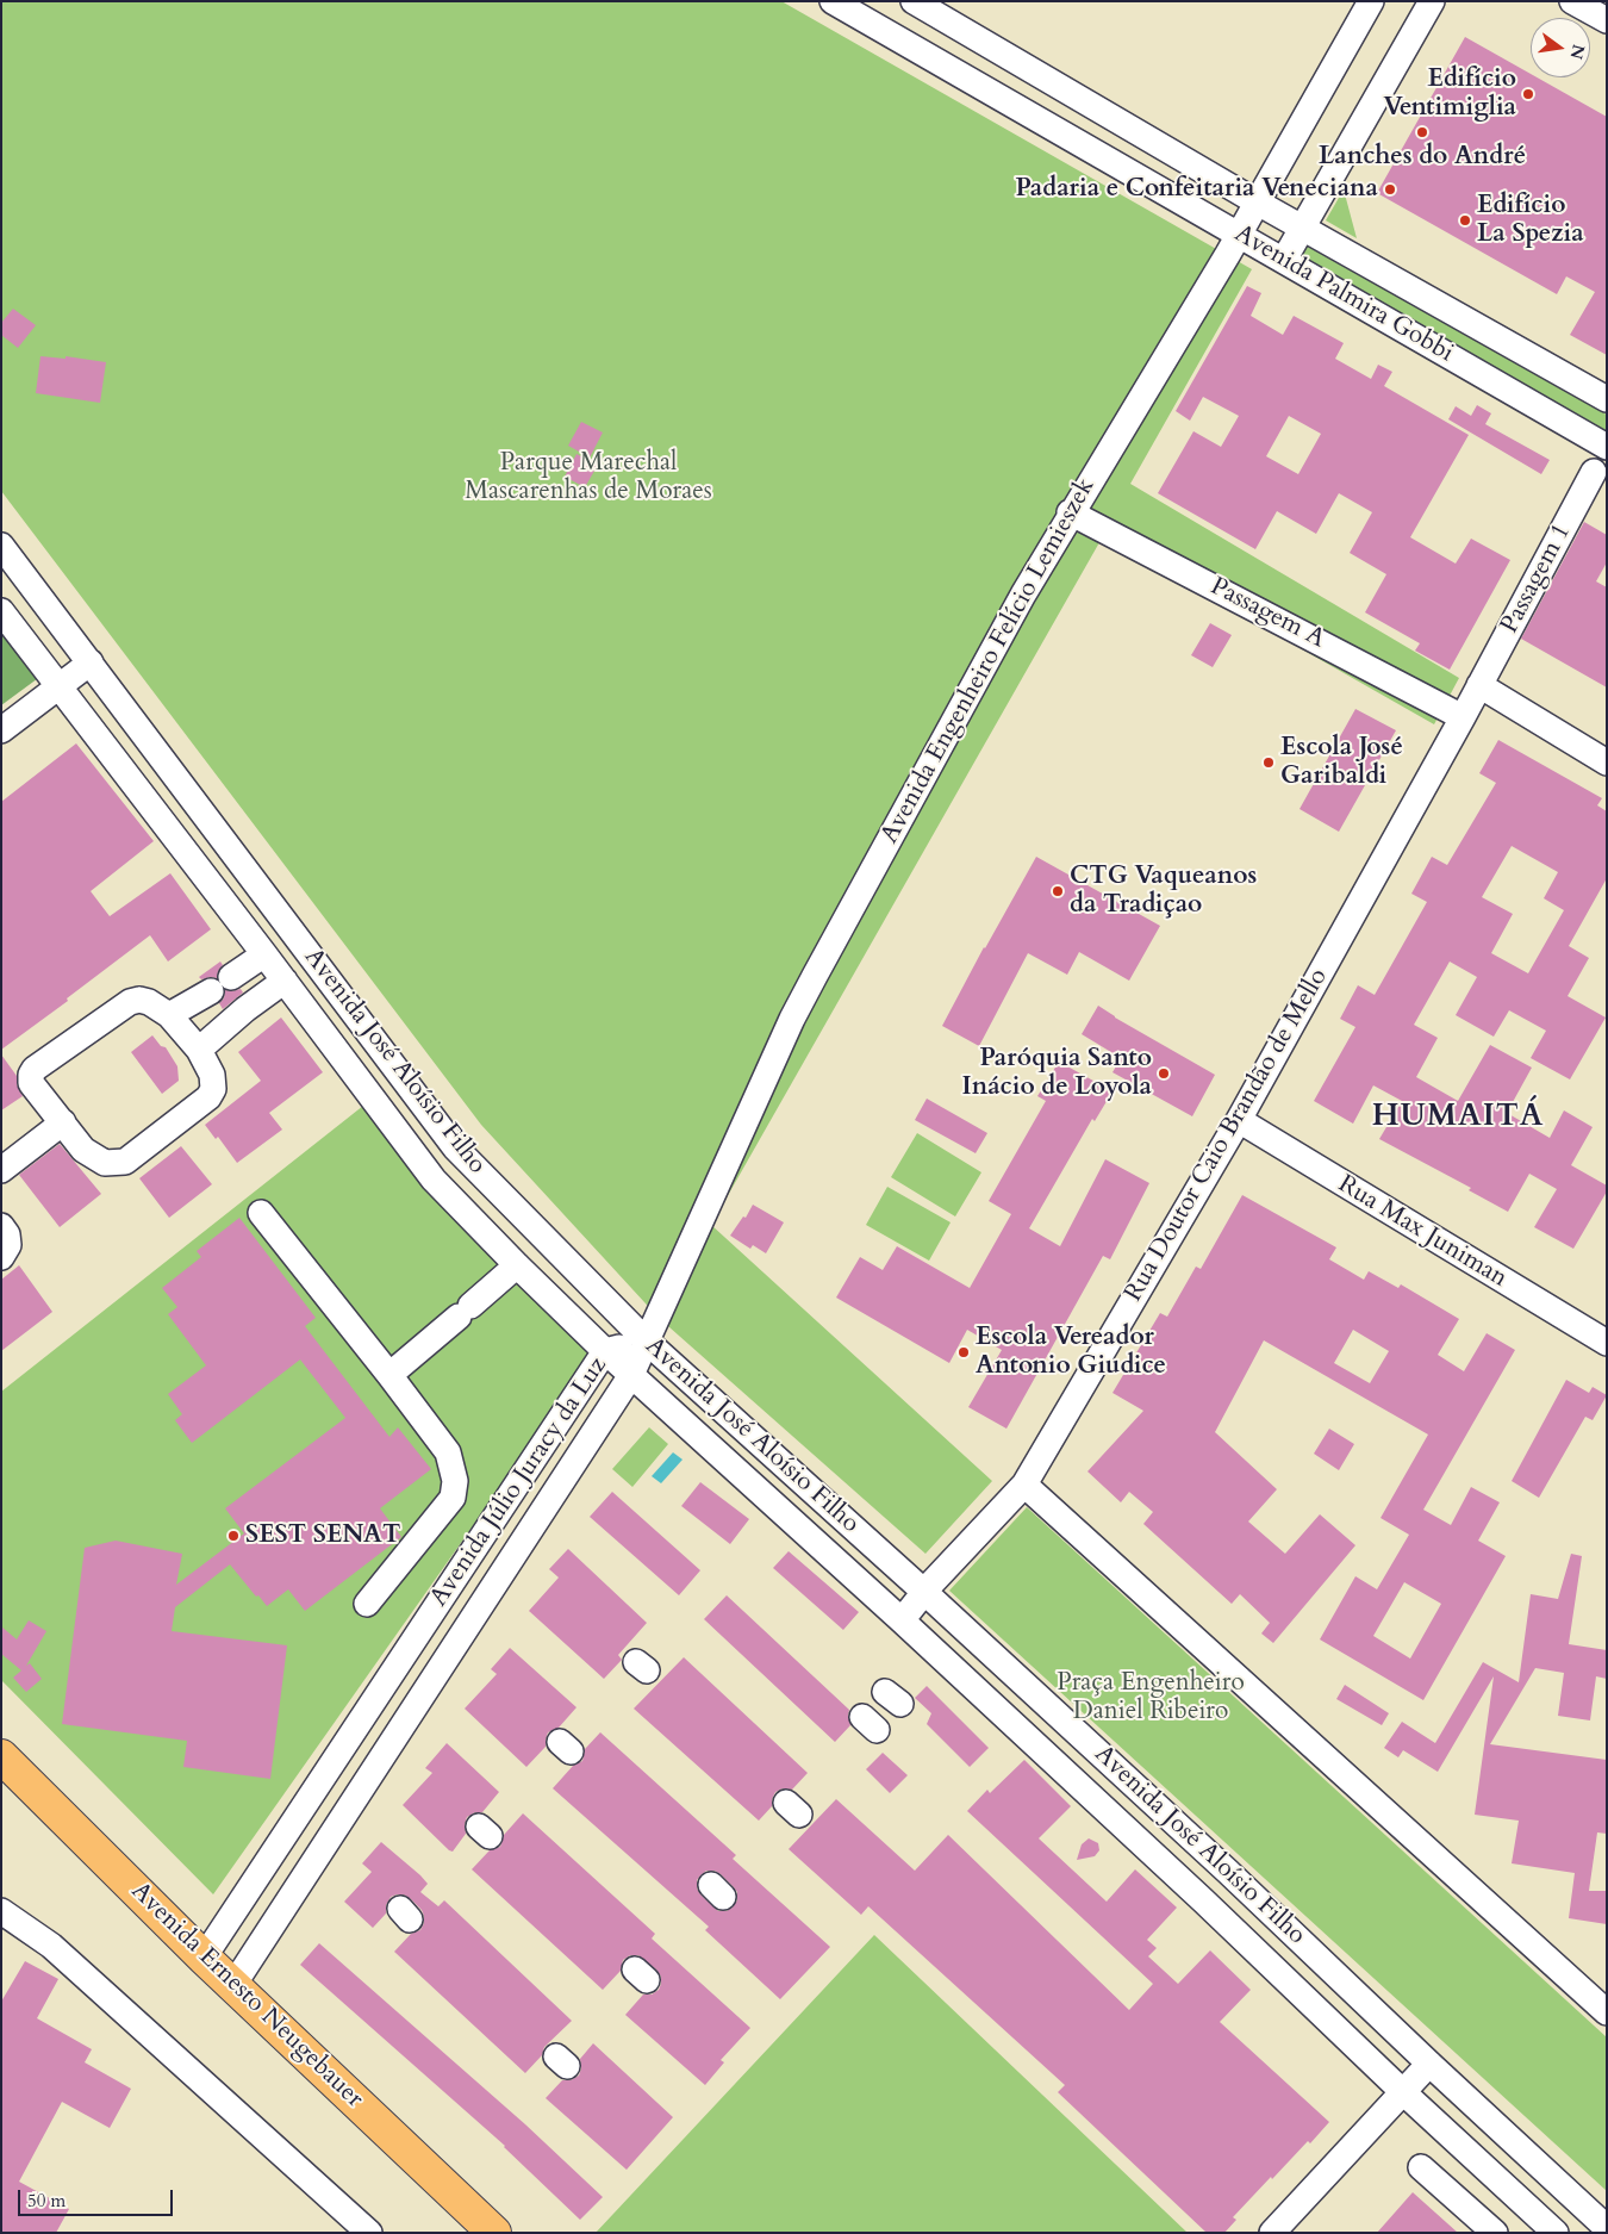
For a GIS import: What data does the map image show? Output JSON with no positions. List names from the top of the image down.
{
  "streets": {
    "main road": ["Avenida Ernesto Neugebauer"],
    "street": [
      "Avenida Palmira Gobbi",
      "Passagem 1",
      "Passagem A",
      "Avenida Engenheiro Felício Lemieszek",
      "Avenida José Aloísio Filho",
      "Rua Doutor Caio Brandão de Mello",
      "Rua Max Juniman",
      "Avenida Júlio Juracy da Luz"
    ]
  },
  "crossings": [
    ["Avenida Palmira Gobbi", "Avenida Engenheiro Felício Lemieszek"],
    ["Passagem 1", "Rua Doutor Caio Brandão de Mello"],
    ["Passagem A", "Avenida Engenheiro Felício Lemieszek"],
    ["Passagem A", "Rua Doutor Caio Brandão de Mello"],
    ["Avenida Engenheiro Felício Lemieszek", "Avenida José Aloísio Filho"],
    ["Avenida Engenheiro Felício Lemieszek", "Avenida Júlio Juracy da Luz"],
    ["Avenida José Aloísio Filho", "Rua Doutor Caio Brandão de Mello"],
    ["Avenida José Aloísio Filho", "Avenida Júlio Juracy da Luz"],
    ["Rua Doutor Caio Brandão de Mello", "Rua Max Juniman"],
    ["Avenida Júlio Juracy da Luz", "Avenida Ernesto Neugebauer"]
  ],
  "districts": ["HUMAITÁ"],
  "parks": ["Parque Marechal Mascarenhas de Moraes", "Praça Engenheiro Daniel Ribeiro"],
  "places": [
    "Edifício Ventimiglia",
    "Lanches do André",
    "Padaria e Confeitaria Veneciana",
    "Edifício La Spezia",
    "Escola José Garibaldi",
    "CTG Vaqueanos da Tradiçao",
    "Paróquia Santo Inácio de Loyola",
    "Escola Vereador Antonio Giudice",
    "SEST SENAT"
  ],
  "scale_bar": "50 m",
  "north": "right"
}
